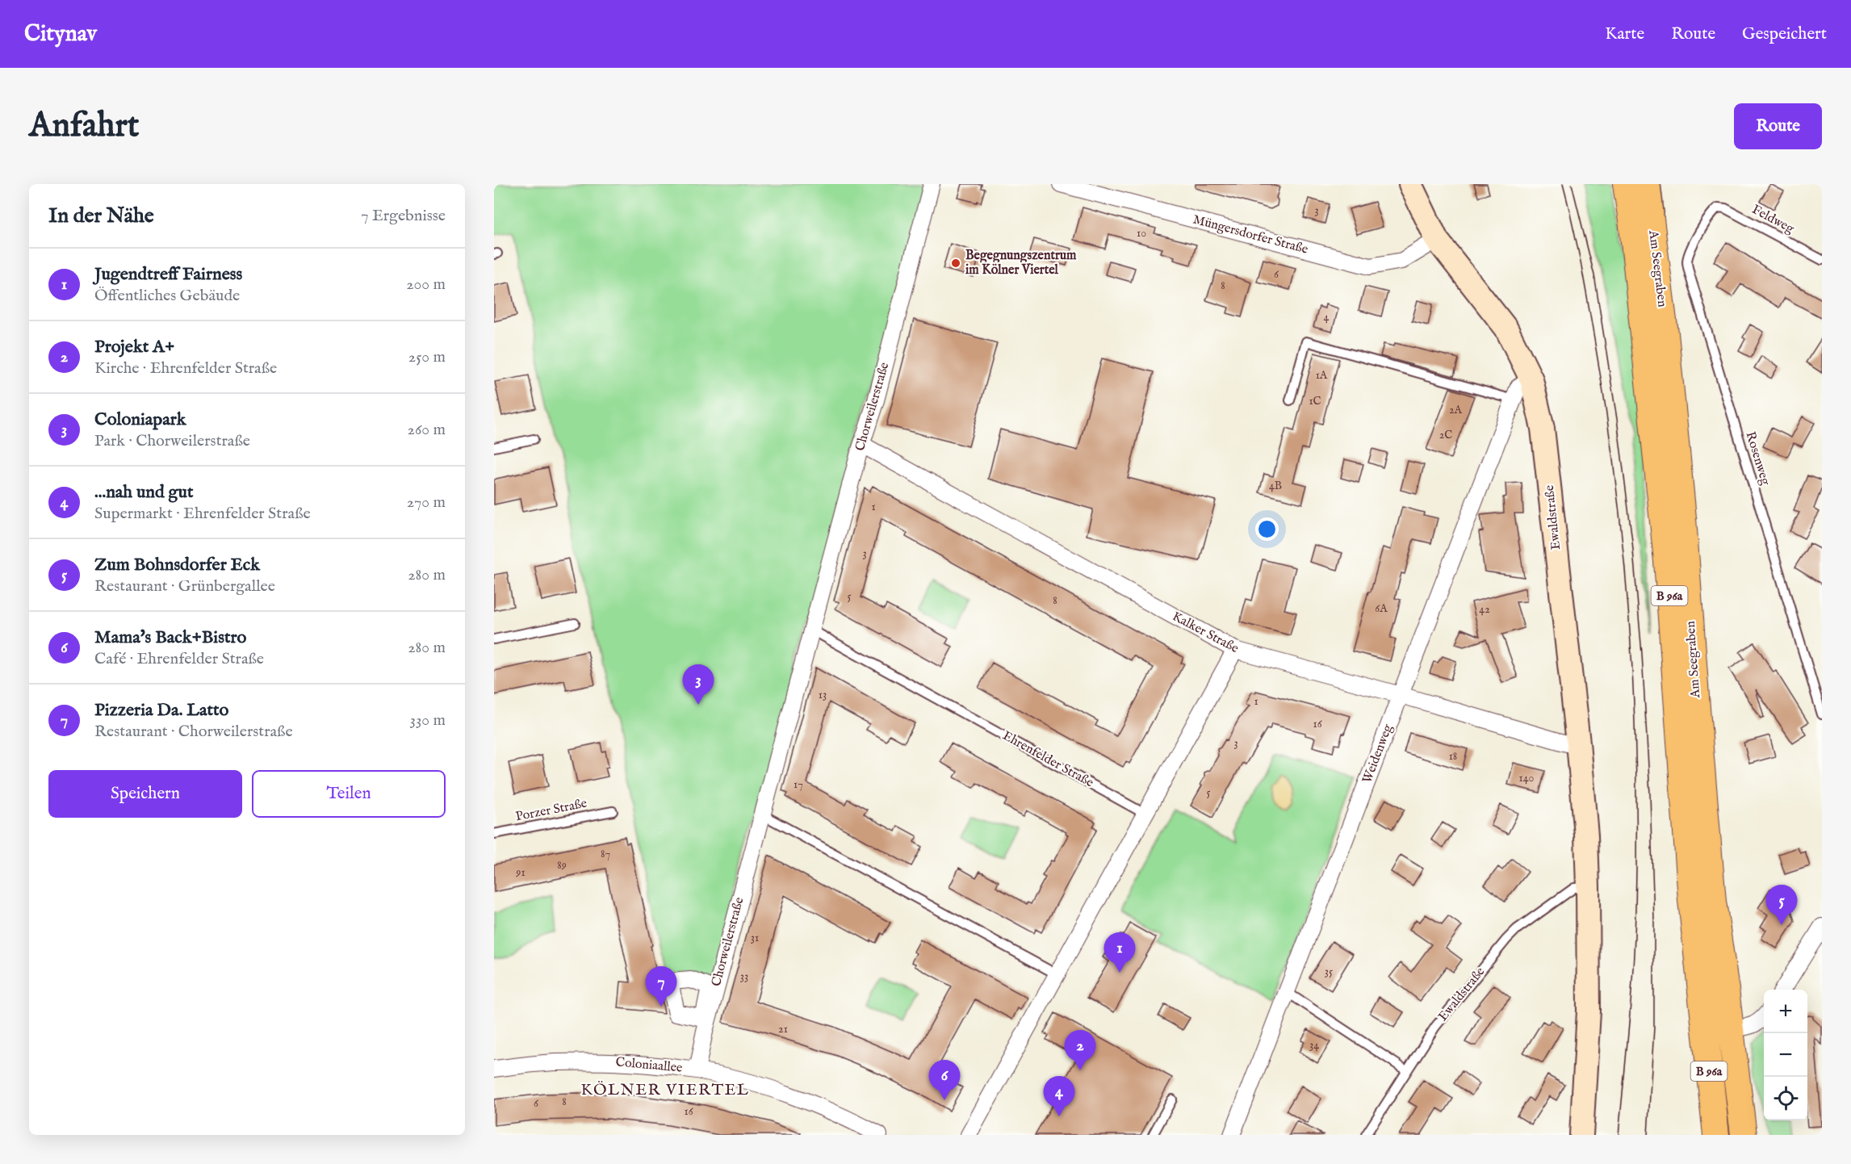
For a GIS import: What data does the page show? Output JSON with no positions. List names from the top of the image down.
{
  "streets": {
    "main road": ["Am Seegraben", "B 96a"],
    "street": [
      "Müngersdorfer Straße",
      "Chorweilerstraße",
      "Ewaldstraße",
      "Kalker Straße",
      "Weidenweg",
      "Coloniaallee"
    ],
    "lane": [
      "Feldweg",
      "Rosenweg",
      "Ehrenfelder Straße",
      "Porzer Straße"
    ]
  },
  "crossings": [
    ["Feldweg", "Rosenweg"],
    ["Müngersdorfer Straße", "Ewaldstraße"],
    ["Chorweilerstraße", "Kalker Straße"],
    ["Chorweilerstraße", "Ehrenfelder Straße"],
    ["Chorweilerstraße", "Coloniaallee"],
    ["Ewaldstraße", "Kalker Straße"],
    ["Ewaldstraße", "Weidenweg"],
    ["Kalker Straße", "Weidenweg"]
  ],
  "districts": ["KÖLNER VIERTEL"],
  "places": ["Begegnungszentrum im Kölner Viertel"],
  "house_numbers": [
    "3",
    "10",
    "6",
    "8",
    "4",
    "1A",
    "1C",
    "2A",
    "2C",
    "4B",
    "1",
    "3",
    "5",
    "8",
    "6A",
    "42",
    "13",
    "1",
    "16",
    "3",
    "18",
    "140",
    "17",
    "5",
    "87",
    "89",
    "91",
    "31",
    "35",
    "33",
    "21",
    "34",
    "8",
    "6",
    "16"
  ],
  "page": {
    "header": "Citynav",
    "nav": ["Karte", "Route", "Gespeichert"],
    "buttons": [
      "Route",
      ["Speichern", "Teilen"]
    ],
    "title": "Anfahrt",
    "heading": ["In der Nähe", "7 Ergebnisse"],
    "list": [
      {
        "mark": "1",
        "name": "Jugendtreff Fairness",
        "note": "Öffentliches Gebäude",
        "value": "200 m"
      },
      {
        "mark": "2",
        "name": "Projekt A+",
        "note": "Kirche · Ehrenfelder Straße",
        "value": "250 m"
      },
      {
        "mark": "3",
        "name": "Coloniapark",
        "note": "Park · Chorweilerstraße",
        "value": "260 m"
      },
      {
        "mark": "4",
        "name": "...nah und gut",
        "note": "Supermarkt · Ehrenfelder Straße",
        "value": "270 m"
      },
      {
        "mark": "5",
        "name": "Zum Bohnsdorfer Eck",
        "note": "Restaurant · Grünbergallee",
        "value": "280 m"
      },
      {
        "mark": "6",
        "name": "Mama's Back+Bistro",
        "note": "Café · Ehrenfelder Straße",
        "value": "280 m"
      },
      {
        "mark": "7",
        "name": "Pizzeria Da. Latto",
        "note": "Restaurant · Chorweilerstraße",
        "value": "330 m"
      }
    ],
    "pins": [
      "3",
      "5",
      "1",
      "7",
      "2",
      "6",
      "4"
    ],
    "map_buttons": ["+", "−"]
  }
}
